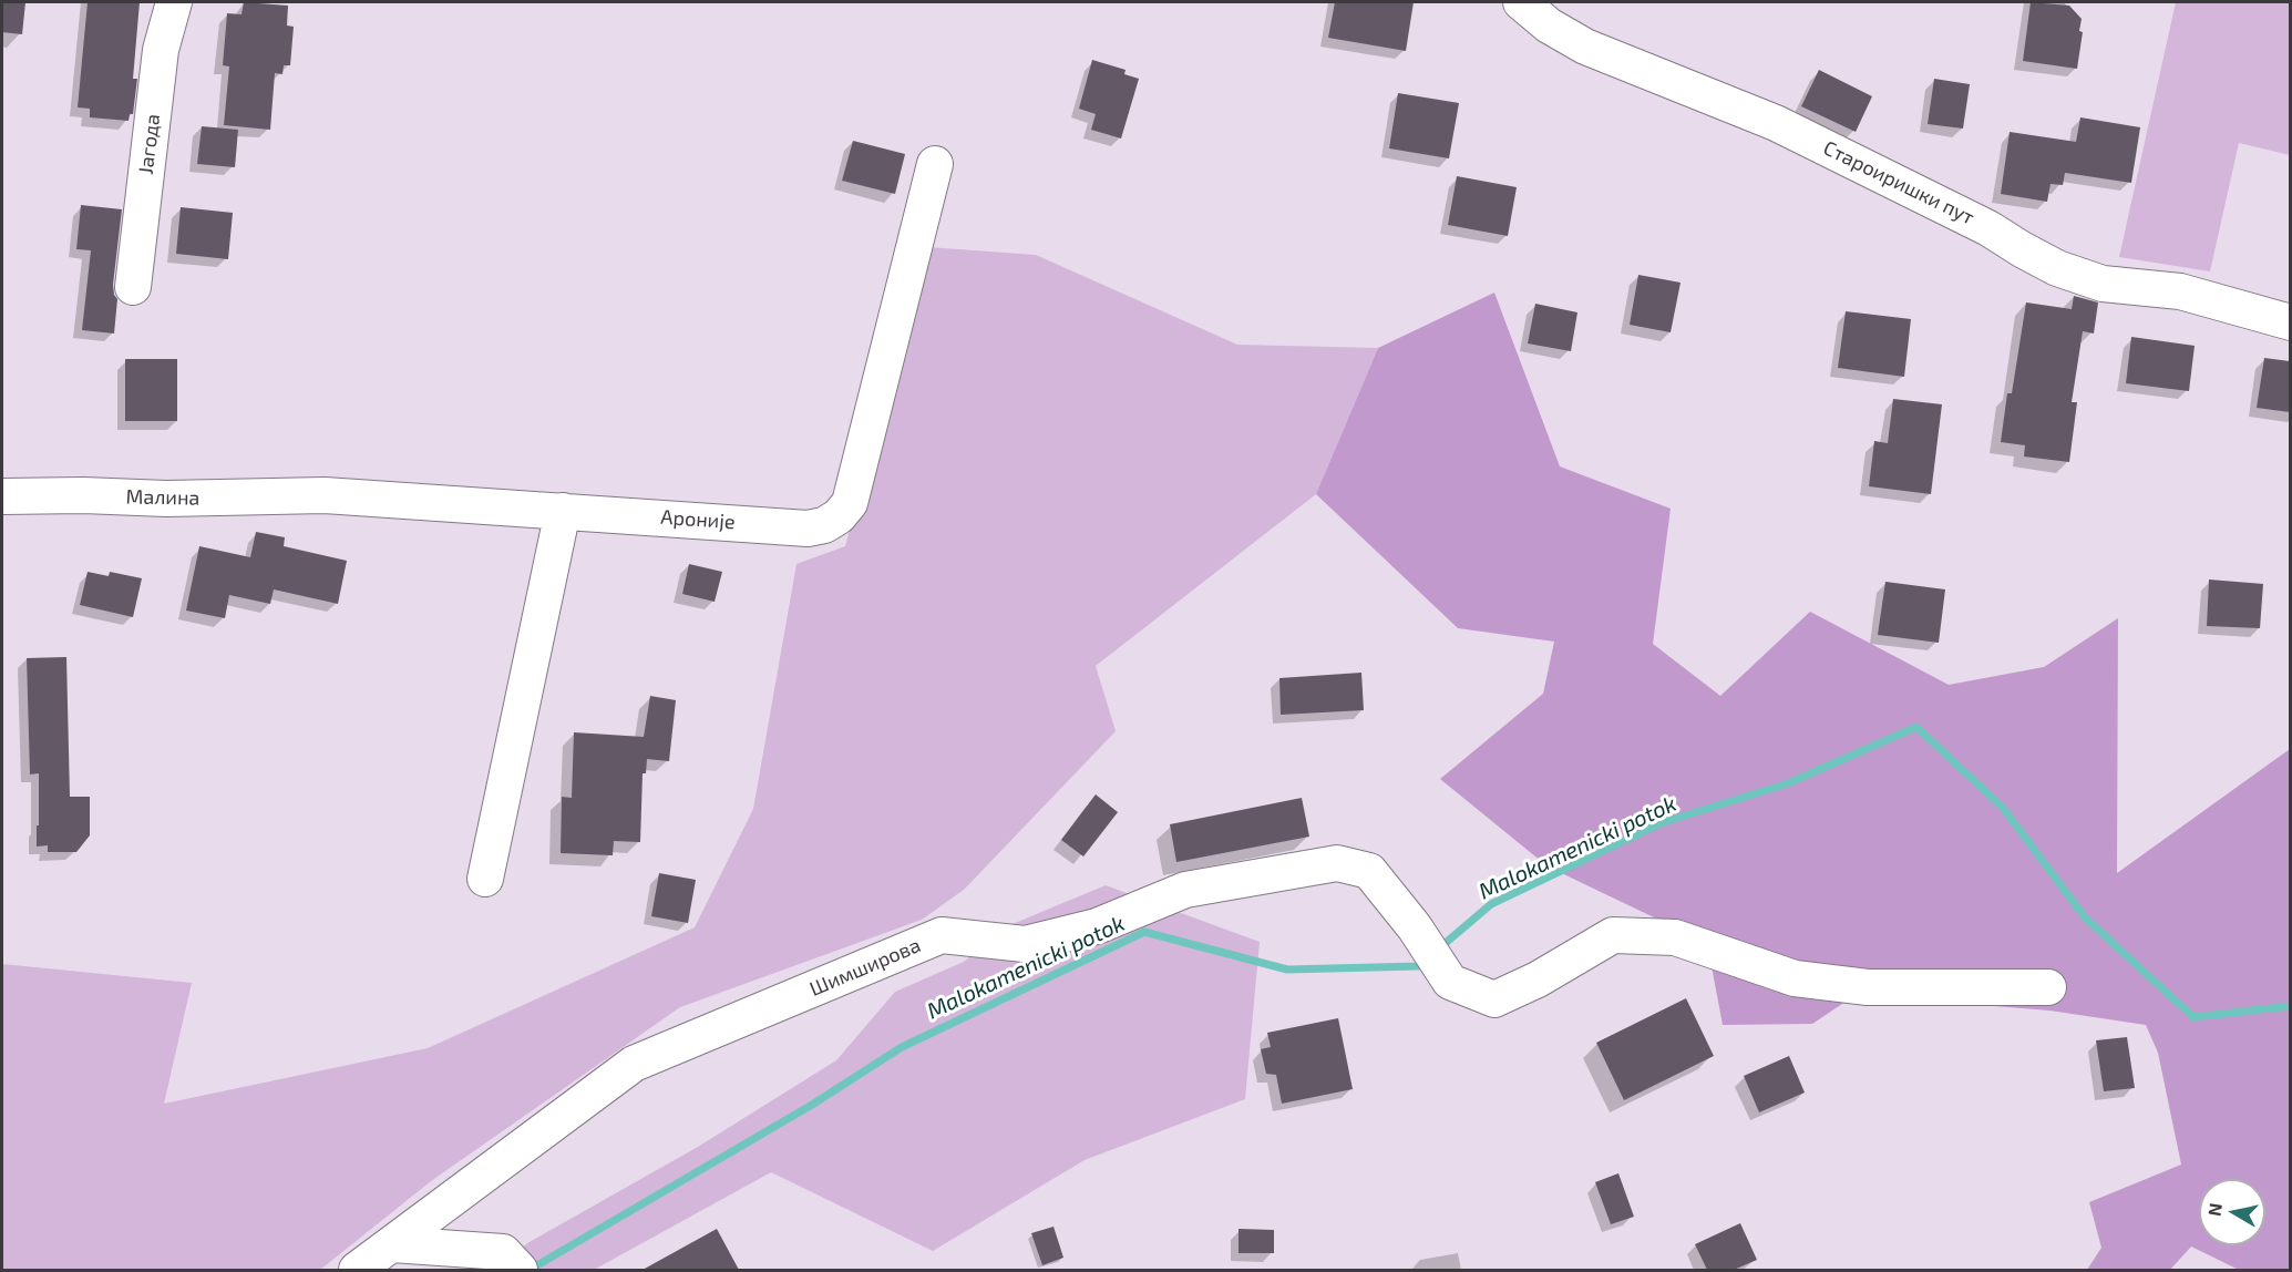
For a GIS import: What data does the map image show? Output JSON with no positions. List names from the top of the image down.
{
  "streets": {
    "street": [
      "Јагода",
      "Староиришки пут",
      "Малина",
      "Ароније",
      "Шимширова"
    ]
  },
  "crossings": [
    ["Малина", "Ароније"]
  ],
  "water": ["Malokamenicki potok"],
  "north": "left"
}
